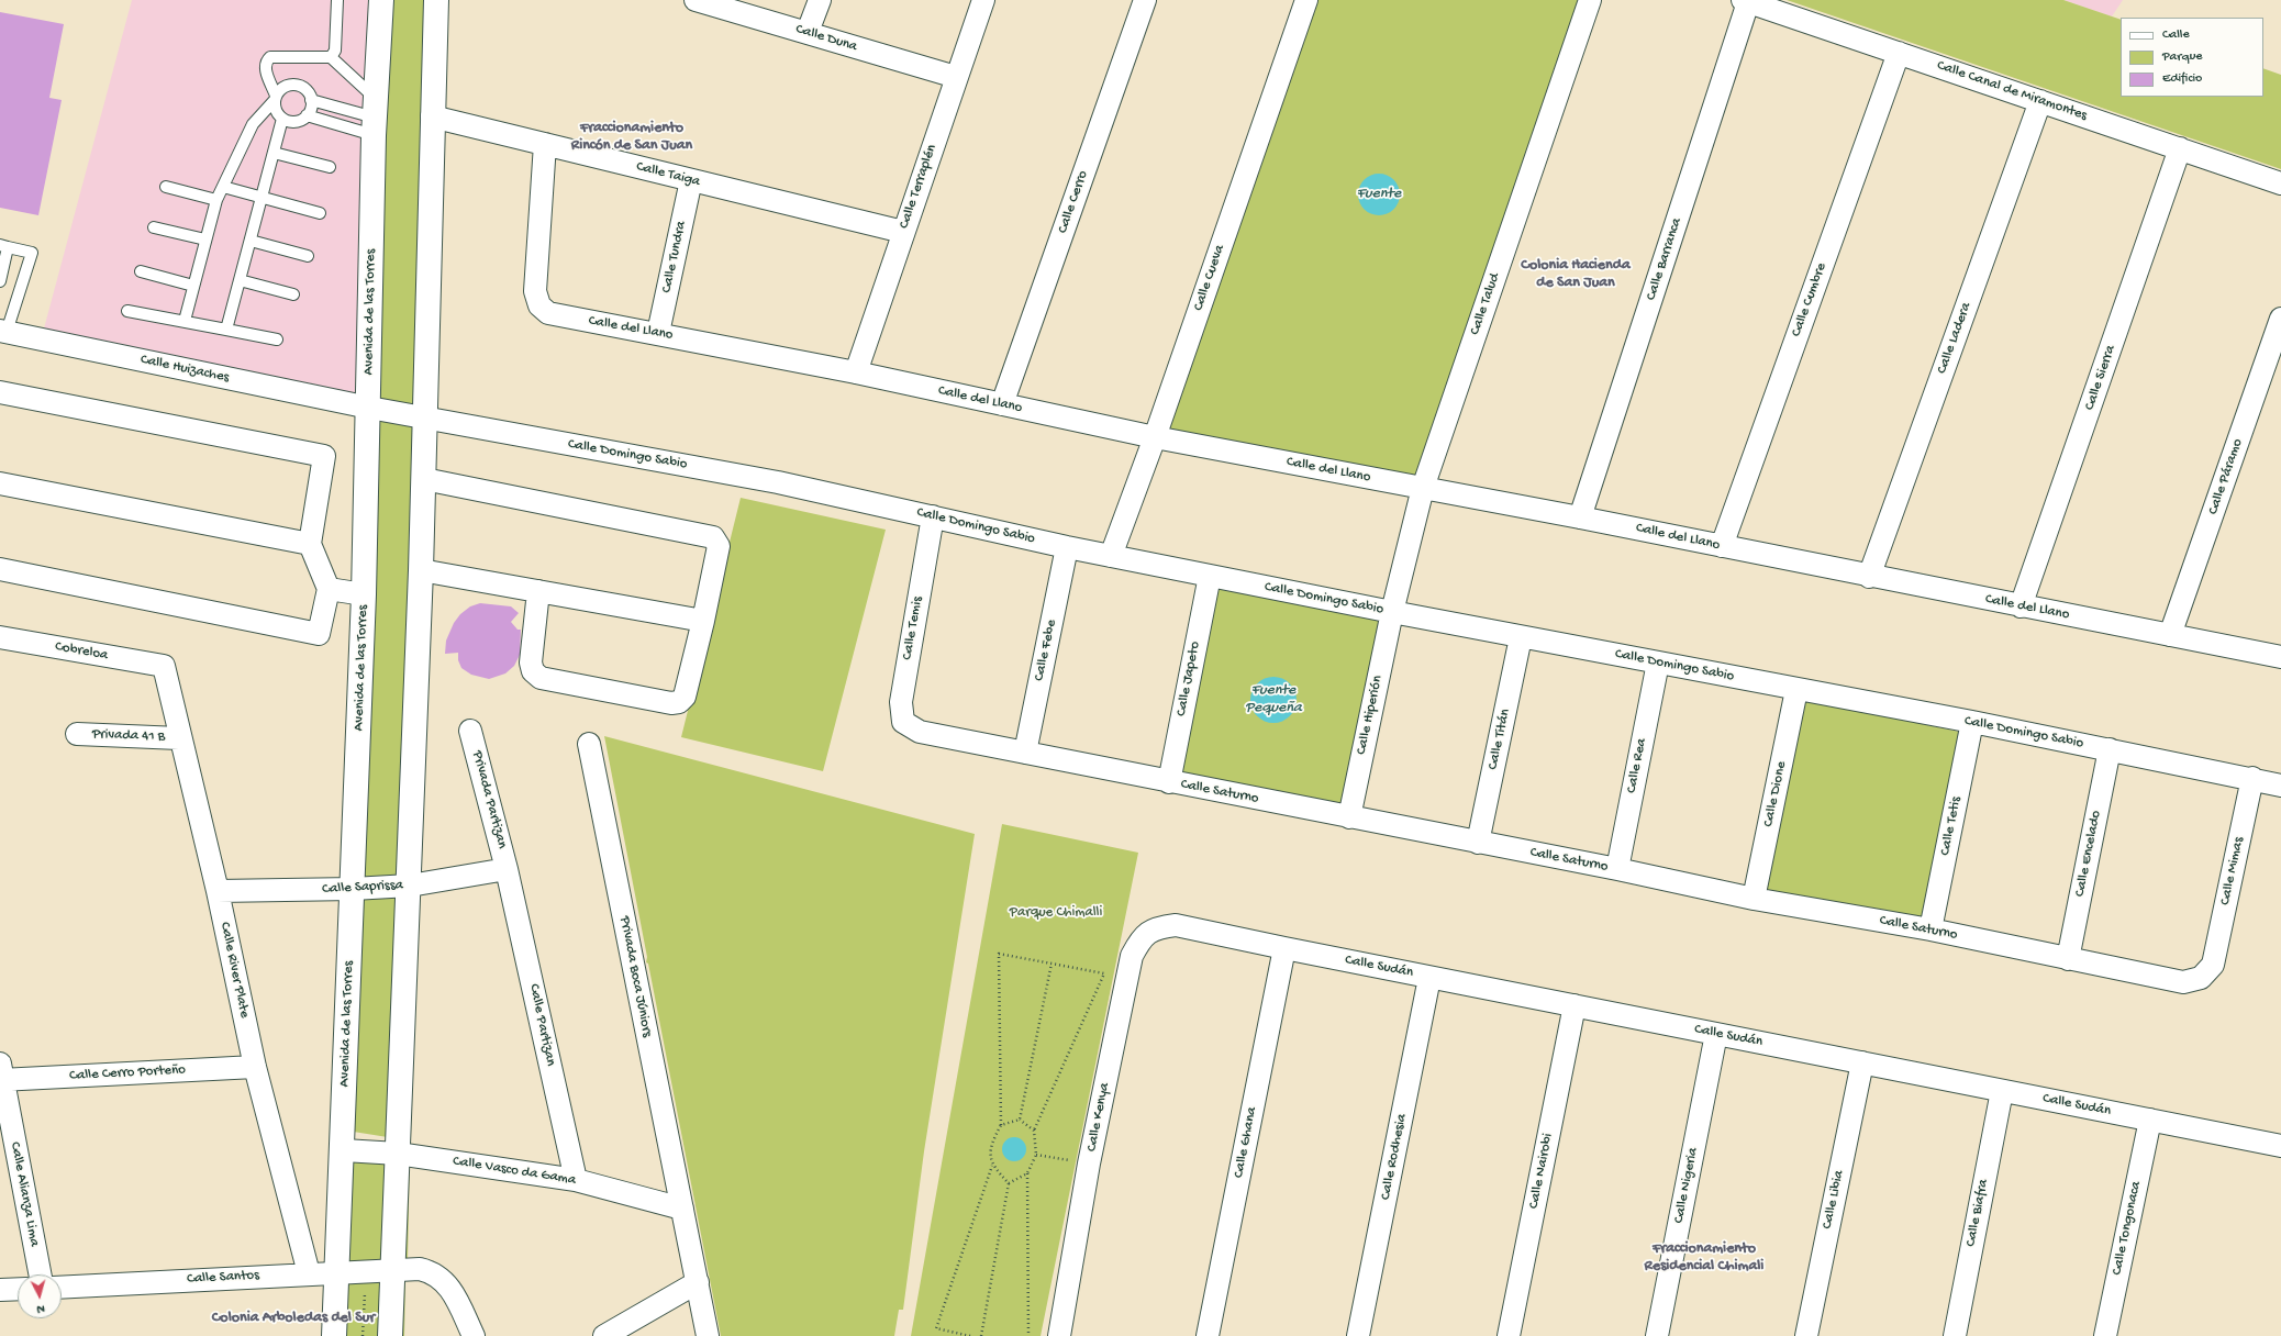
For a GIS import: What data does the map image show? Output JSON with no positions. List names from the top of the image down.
{
  "streets": {
    "street": [
      "Calle Duna",
      "Calle Canal de Miramontes",
      "Calle Taiga",
      "Calle Terraplén",
      "Calle Cerro",
      "Calle Tundra",
      "Calle Barranca",
      "Calle Cueva",
      "Calle Cumbre",
      "Calle Talud",
      "Avenida de las Torres",
      "Calle del Llano",
      "Calle Ladera",
      "Calle Huizaches",
      "Calle Sierra",
      "Calle Domingo Sabio",
      "Calle Páramo",
      "Calle Temis",
      "Calle Febe",
      "Cobreloa",
      "Calle Japeto",
      "Calle Hiperión",
      "Privada 41 B",
      "Calle Titán",
      "Calle Rea",
      "Calle Saturno",
      "Calle Dione",
      "Privada Partizan",
      "Calle Tetis",
      "Calle Encelado",
      "Calle Mimas",
      "Calle Saprissa",
      "Calle Sudán",
      "Calle River Plate",
      "Privada Boca Júniors",
      "Calle Partizan",
      "Calle Cerro Porteño",
      "Calle Kenya",
      "Calle Ghana",
      "Calle Rodhesia",
      "Calle Vasco da Gama",
      "Calle Nairobi",
      "Calle Nigeria",
      "Calle Alianza Lima",
      "Calle Libia",
      "Calle Biafra",
      "Calle Tongonaca",
      "Calle Santos"
    ]
  },
  "crossings": [
    ["Calle Duna", "Calle Terraplén"],
    ["Calle Canal de Miramontes", "Calle Barranca"],
    ["Calle Canal de Miramontes", "Calle Cumbre"],
    ["Calle Canal de Miramontes", "Calle Ladera"],
    ["Calle Canal de Miramontes", "Calle Sierra"],
    ["Calle Taiga", "Calle Terraplén"],
    ["Calle Taiga", "Calle Tundra"],
    ["Calle Taiga", "Calle del Llano"],
    ["Calle Terraplén", "Calle del Llano"],
    ["Calle Cerro", "Calle del Llano"],
    ["Calle Tundra", "Calle del Llano"],
    ["Calle Barranca", "Calle del Llano"],
    ["Calle Cueva", "Calle del Llano"],
    ["Calle Cueva", "Calle Domingo Sabio"],
    ["Calle Cumbre", "Calle del Llano"],
    ["Calle Talud", "Calle del Llano"],
    ["Calle Talud", "Calle Domingo Sabio"],
    ["Calle Talud", "Calle Hiperión"],
    ["Avenida de las Torres", "Calle Huizaches"],
    ["Avenida de las Torres", "Calle Domingo Sabio"],
    ["Avenida de las Torres", "Calle Saprissa"],
    ["Avenida de las Torres", "Calle Vasco da Gama"],
    ["Avenida de las Torres", "Calle Santos"],
    ["Calle del Llano", "Calle Ladera"],
    ["Calle del Llano", "Calle Sierra"],
    ["Calle del Llano", "Calle Páramo"],
    ["Calle Huizaches", "Calle Domingo Sabio"],
    ["Calle Domingo Sabio", "Calle Temis"],
    ["Calle Domingo Sabio", "Calle Febe"],
    ["Calle Domingo Sabio", "Calle Japeto"],
    ["Calle Domingo Sabio", "Calle Hiperión"],
    ["Calle Domingo Sabio", "Calle Titán"],
    ["Calle Domingo Sabio", "Calle Rea"],
    ["Calle Domingo Sabio", "Calle Dione"],
    ["Calle Domingo Sabio", "Calle Tetis"],
    ["Calle Domingo Sabio", "Calle Encelado"],
    ["Calle Domingo Sabio", "Calle Mimas"],
    ["Calle Temis", "Calle Saturno"],
    ["Calle Febe", "Calle Saturno"],
    ["Cobreloa", "Calle River Plate"],
    ["Calle Japeto", "Calle Saturno"],
    ["Calle Hiperión", "Calle Saturno"],
    ["Privada 41 B", "Calle River Plate"],
    ["Calle Titán", "Calle Saturno"],
    ["Calle Rea", "Calle Saturno"],
    ["Calle Saturno", "Calle Dione"],
    ["Calle Saturno", "Calle Tetis"],
    ["Calle Saturno", "Calle Encelado"],
    ["Calle Saturno", "Calle Mimas"],
    ["Privada Partizan", "Calle Saprissa"],
    ["Privada Partizan", "Calle Partizan"],
    ["Calle Saprissa", "Calle River Plate"],
    ["Calle Saprissa", "Calle Partizan"],
    ["Calle Sudán", "Calle Kenya"],
    ["Calle Sudán", "Calle Ghana"],
    ["Calle Sudán", "Calle Rodhesia"],
    ["Calle Sudán", "Calle Nairobi"],
    ["Calle Sudán", "Calle Nigeria"],
    ["Calle Sudán", "Calle Libia"],
    ["Calle Sudán", "Calle Biafra"],
    ["Calle Sudán", "Calle Tongonaca"],
    ["Calle River Plate", "Calle Cerro Porteño"],
    ["Calle River Plate", "Calle Santos"],
    ["Privada Boca Júniors", "Calle Vasco da Gama"],
    ["Calle Partizan", "Calle Vasco da Gama"],
    ["Calle Cerro Porteño", "Calle Alianza Lima"]
  ],
  "districts": [
    "Fraccionamiento Rincón de San Juan",
    "Colonia Hacienda de San Juan",
    "Fraccionamiento Residencial Chimali",
    "Colonia Arboledas del Sur"
  ],
  "water": ["Fuente", "Fuente Pequeña"],
  "parks": ["Parque Chimalli"],
  "legend": ["Calle", "Parque", "Edificio"],
  "north": "bottom"
}
